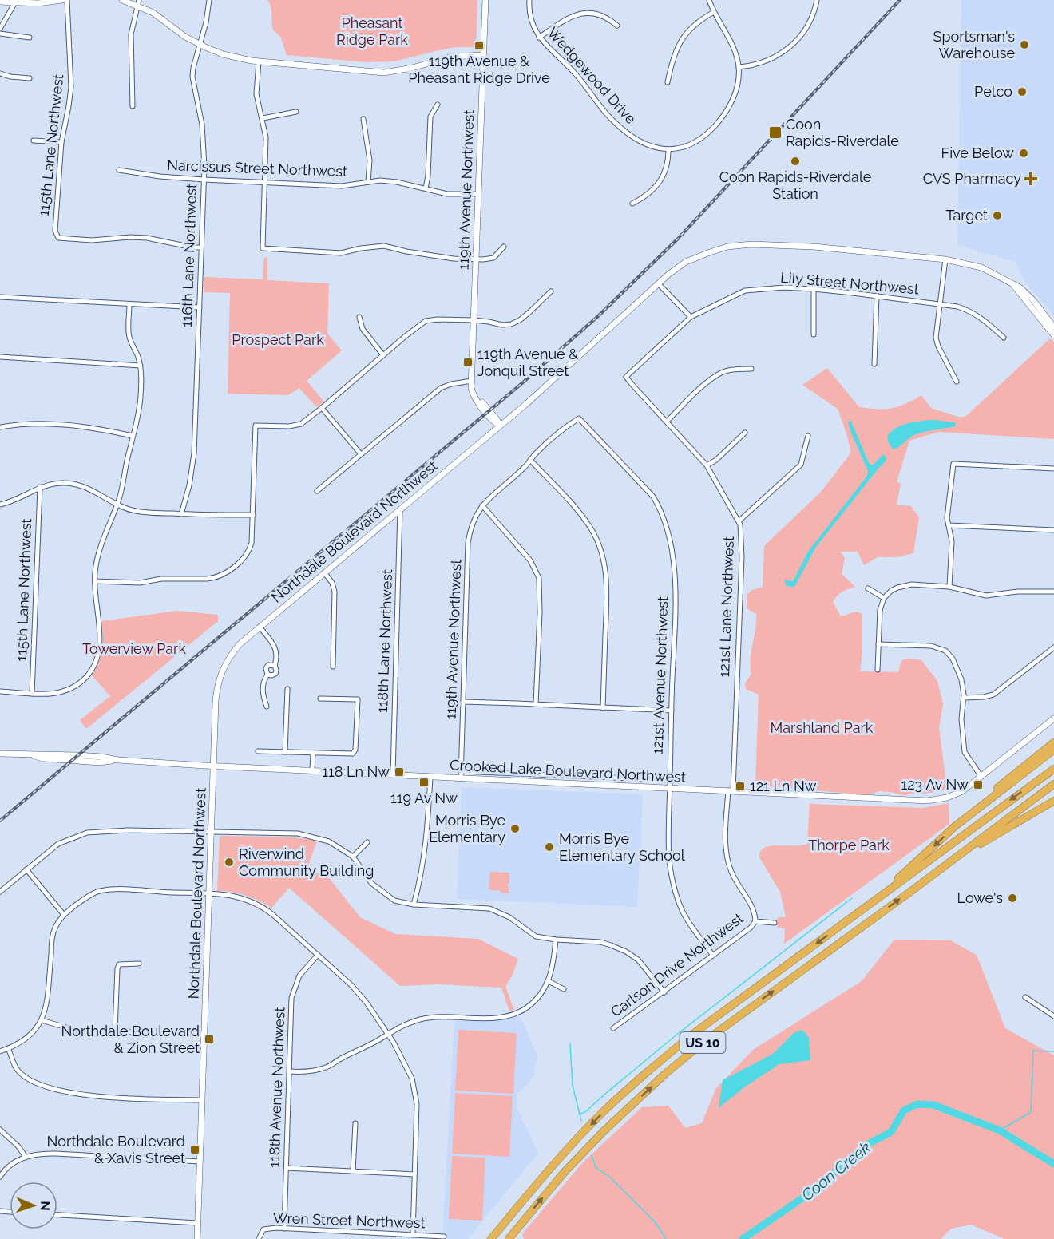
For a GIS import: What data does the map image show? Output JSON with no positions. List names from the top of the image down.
{
  "streets": {
    "highway": ["US 10"],
    "street": [
      "Wedgewood Drive",
      "115th Lane Northwest",
      "Narcissus Street Northwest",
      "119th Avenue Northwest",
      "116th Lane Northwest",
      "Lily Street Northwest",
      "Northdale Boulevard Northwest",
      "121st Lane Northwest",
      "118th Lane Northwest",
      "121st Avenue Northwest",
      "Crooked Lake Boulevard Northwest",
      "Carlson Drive Northwest",
      "118th Avenue Northwest",
      "Wren Street Northwest"
    ]
  },
  "crossings": [
    ["115th Lane Northwest", "116th Lane Northwest"],
    ["Narcissus Street Northwest", "119th Avenue Northwest"],
    ["Narcissus Street Northwest", "116th Lane Northwest"],
    ["119th Avenue Northwest", "Northdale Boulevard Northwest"],
    ["119th Avenue Northwest", "121st Avenue Northwest"],
    ["119th Avenue Northwest", "Crooked Lake Boulevard Northwest"],
    ["Lily Street Northwest", "121st Lane Northwest"],
    ["Northdale Boulevard Northwest", "118th Lane Northwest"],
    ["Northdale Boulevard Northwest", "Crooked Lake Boulevard Northwest"],
    ["121st Lane Northwest", "Crooked Lake Boulevard Northwest"],
    ["121st Lane Northwest", "Carlson Drive Northwest"],
    ["118th Lane Northwest", "Crooked Lake Boulevard Northwest"],
    ["121st Avenue Northwest", "Crooked Lake Boulevard Northwest"],
    ["121st Avenue Northwest", "Carlson Drive Northwest"],
    ["118th Avenue Northwest", "Wren Street Northwest"]
  ],
  "water": ["Coon Creek"],
  "parks": [
    "Pheasant Ridge Park",
    "Prospect Park",
    "Towerview Park",
    "Marshland Park",
    "Thorpe Park"
  ],
  "places": {
    "other": [
      "Sportsman's Warehouse",
      "Petco",
      "Five Below",
      "Coon Rapids-Riverdale Station",
      "Target",
      "Morris Bye Elementary",
      "Morris Bye Elementary School",
      "Riverwind Community Building",
      "Lowe's"
    ],
    "transit": [
      "119th Avenue & Pheasant Ridge Drive",
      "Coon Rapids-Riverdale",
      "119th Avenue & Jonquil Street",
      "118 Ln Nw",
      "119 Av Nw",
      "123 Av Nw",
      "121 Ln Nw",
      "Northdale Boulevard & Zion Street",
      "Northdale Boulevard & Xavis Street"
    ],
    "health": ["CVS Pharmacy"]
  },
  "north": "right"
}
